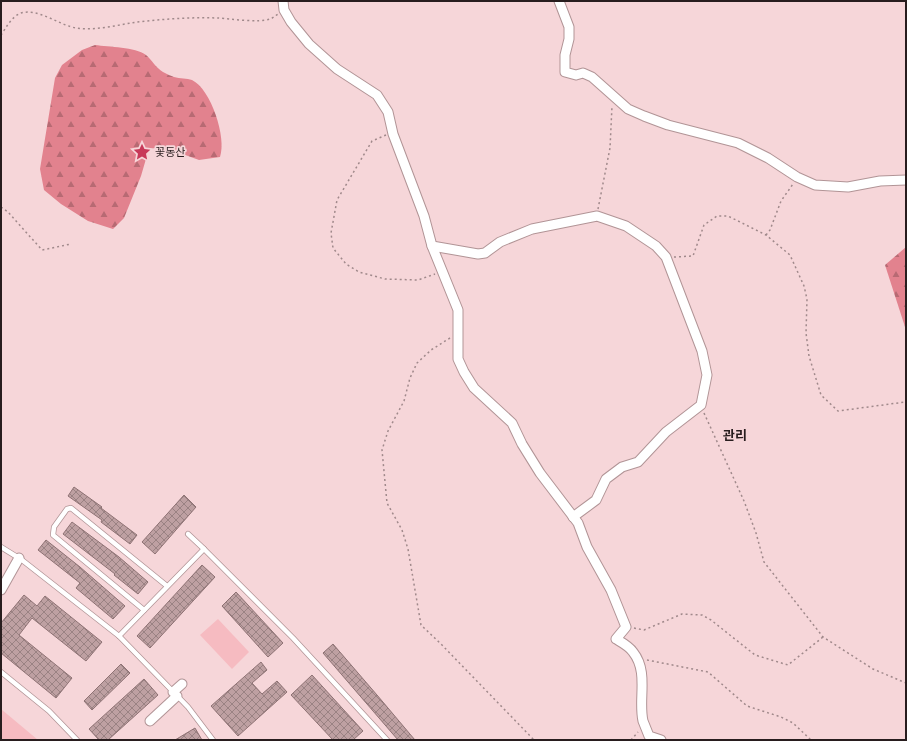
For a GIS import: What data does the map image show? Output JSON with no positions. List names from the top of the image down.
{
  "districts": ["관리"],
  "places": {
    "place": ["꽃동산"]
  }
}
